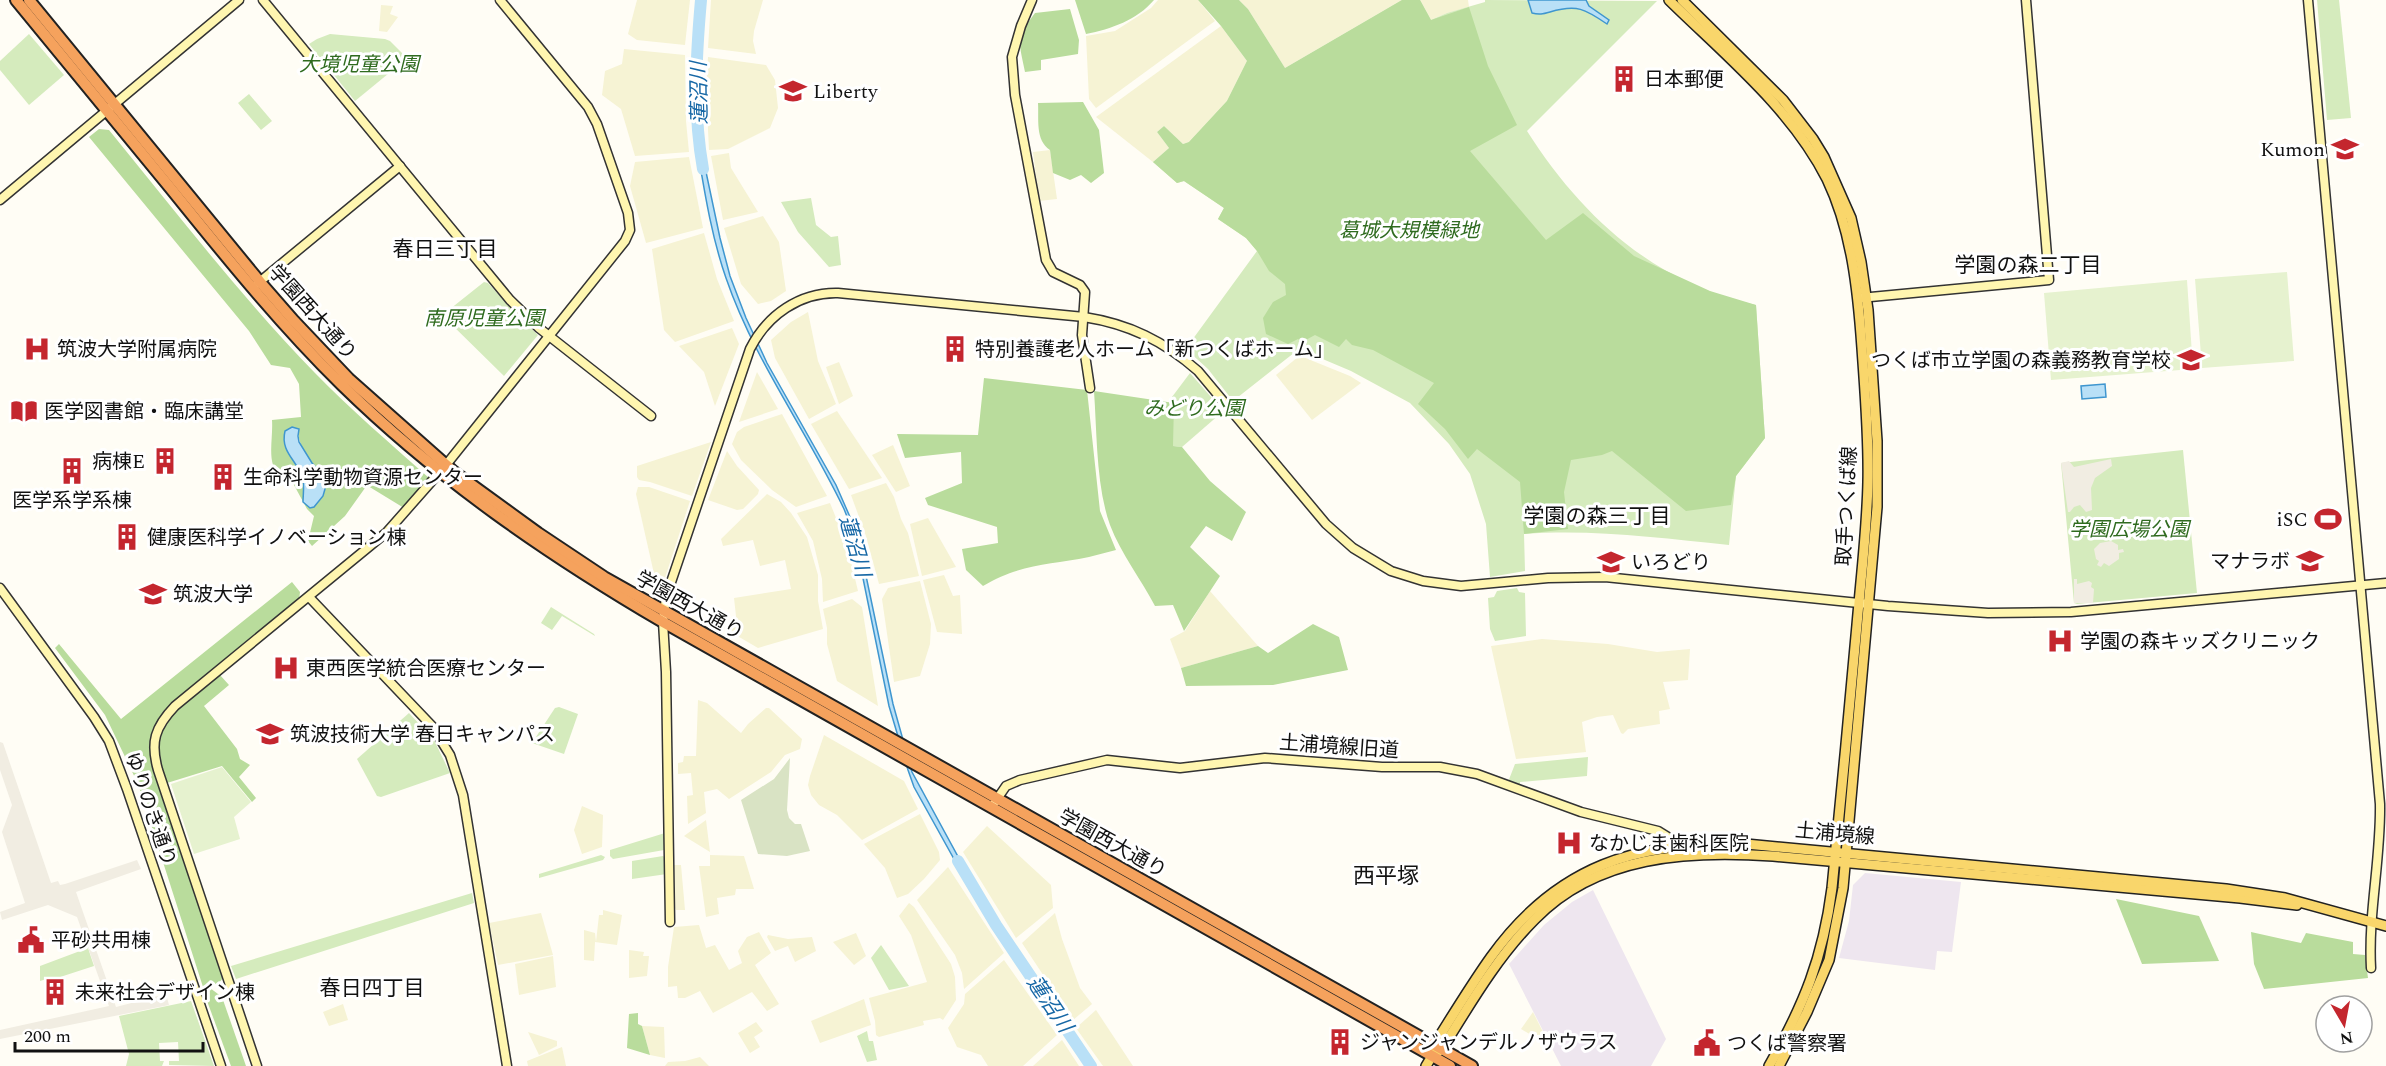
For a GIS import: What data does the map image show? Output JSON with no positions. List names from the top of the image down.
{
  "streets": {
    "highway": ["学園西大通り"],
    "main road": ["取手つくば線", "土浦境線"],
    "street": ["土浦境線旧道", "ゆりのき通り"]
  },
  "crossings": [
    ["学園西大通り", "土浦境線旧道"],
    ["学園西大通り", "土浦境線"],
    ["取手つくば線", "土浦境線"],
    ["土浦境線旧道", "土浦境線"]
  ],
  "districts": [
    "春日三丁目",
    "学園の森二丁目",
    "学園の森三丁目",
    "西平塚",
    "春日四丁目"
  ],
  "water": ["蓮沼川"],
  "parks": [
    "大境児童公園",
    "葛城大規模緑地",
    "南原児童公園",
    "みどり公園",
    "学園広場公園"
  ],
  "places": {
    "building": [
      "日本郵便",
      "特別養護老人ホーム「新つくばホーム」",
      "病棟E",
      "医学系学系棟",
      "生命科学動物資源センター",
      "健康医科学イノベーション棟",
      "未来社会デザイン棟",
      "ジャンジャンデルノザウラス"
    ],
    "school or university": [
      "Liberty",
      "Kumon",
      "つくば市立学園の森義務教育学校",
      "マナラボ",
      "いろどり",
      "筑波大学",
      "筑波技術大学 春日キャンパス"
    ],
    "hospital": [
      "筑波大学附属病院",
      "学園の森キッズクリニック",
      "東西医学統合医療センター",
      "なかじま歯科医院"
    ],
    "library": ["医学図書館・臨床講堂"],
    "sports": ["iSC"],
    "public building": ["平砂共用棟", "つくば警察署"]
  },
  "scale_bar": "200 m",
  "north": "bottom"
}
